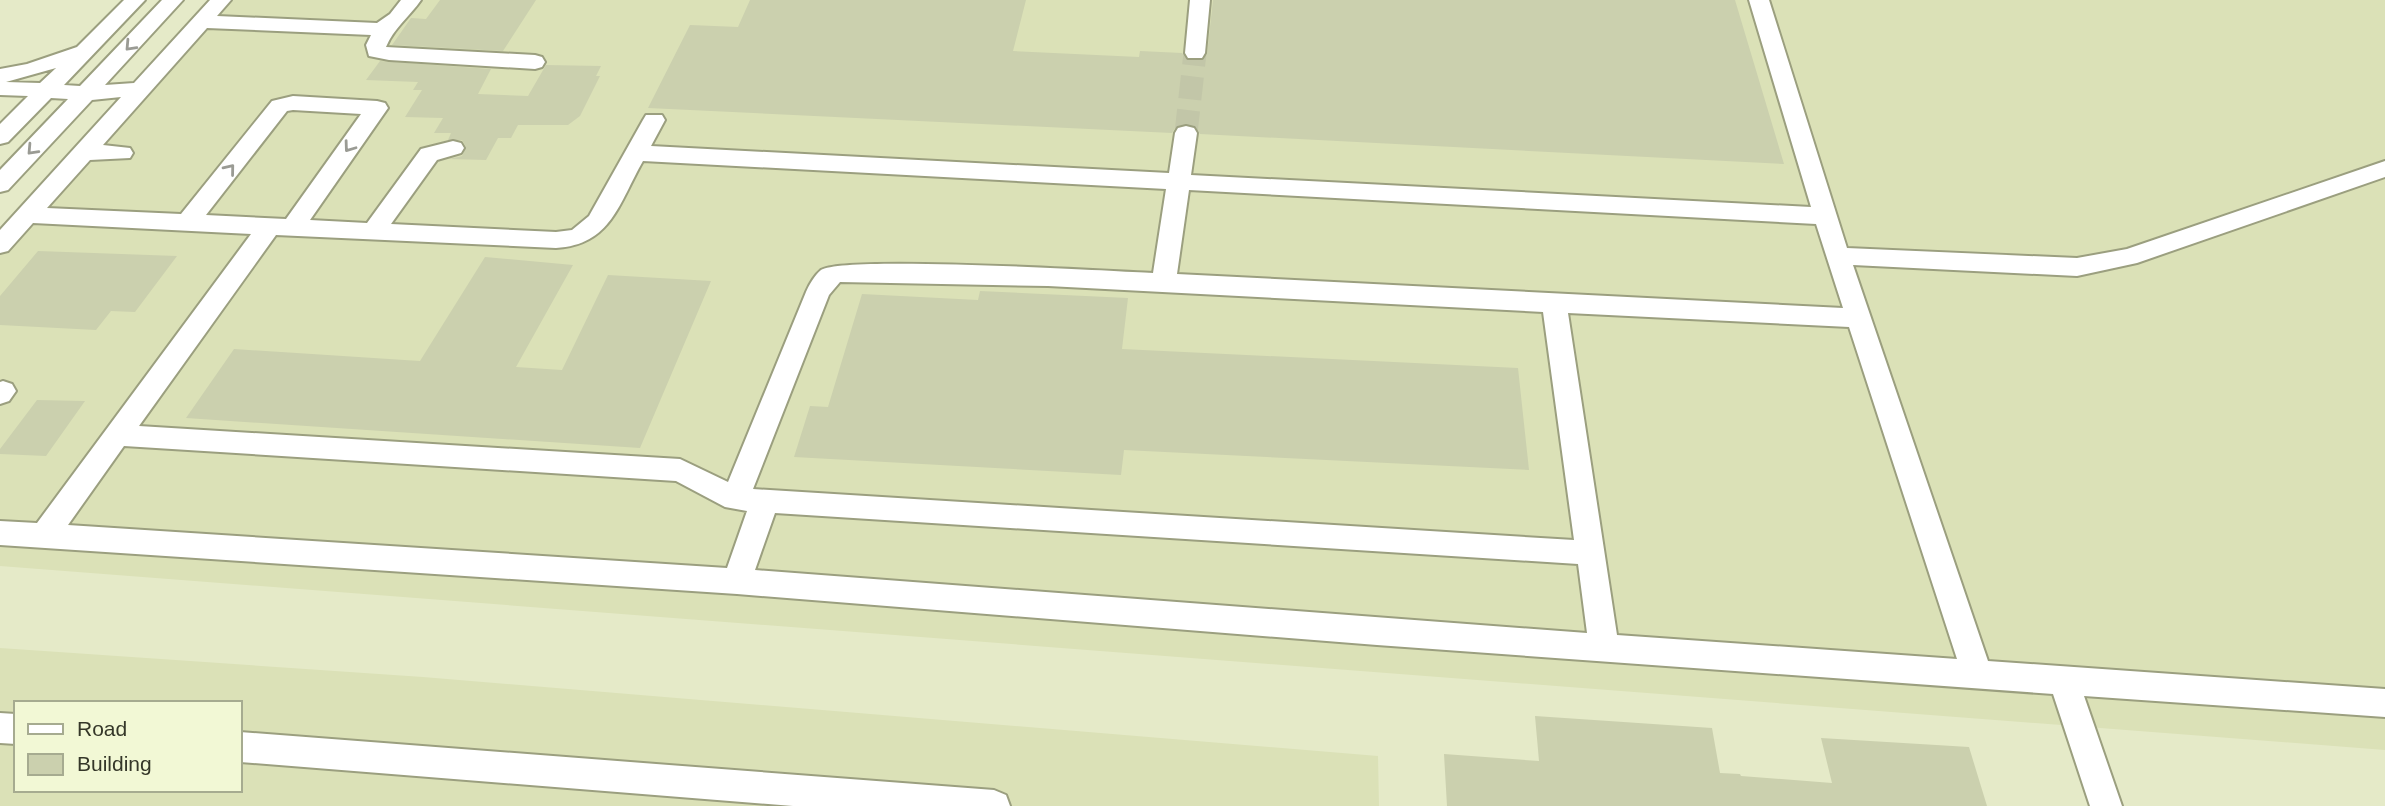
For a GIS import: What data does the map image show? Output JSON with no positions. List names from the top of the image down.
{
  "legend": ["Road", "Building"]
}
